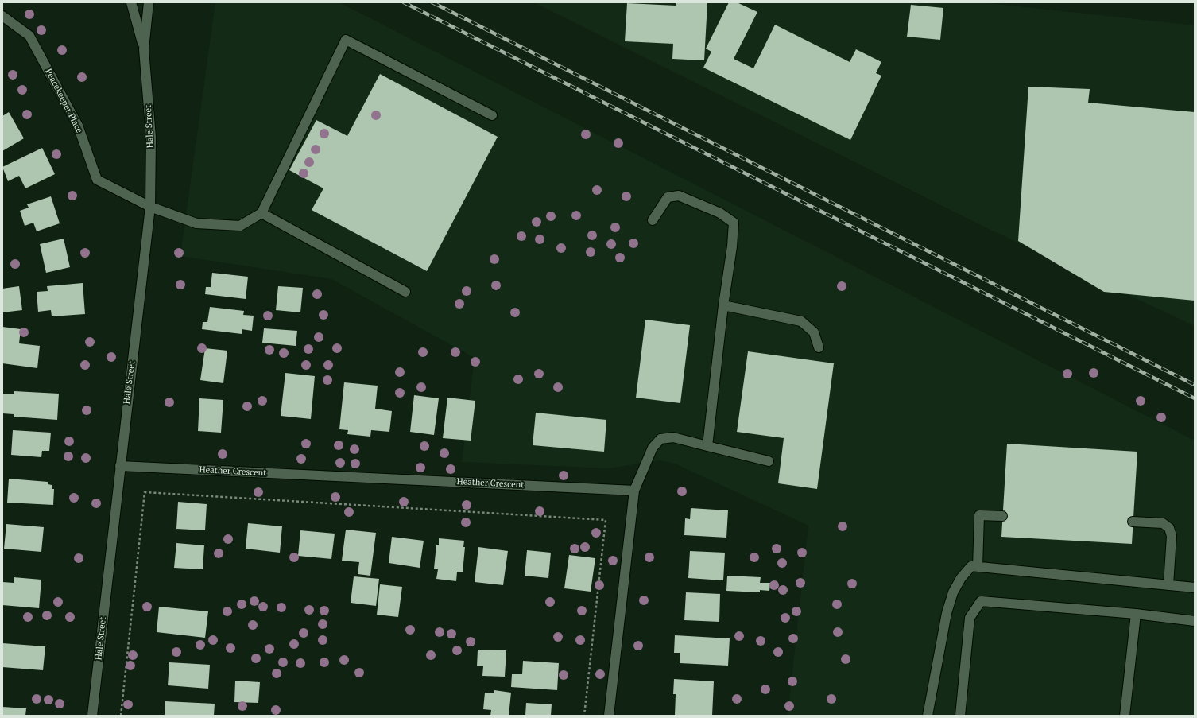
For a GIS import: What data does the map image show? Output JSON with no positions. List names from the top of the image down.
{
  "streets": {
    "street": ["Peacekeeper Place", "Hale Street", "Heather Crescent"]
  },
  "crossings": [
    ["Peacekeeper Place", "Hale Street"],
    ["Hale Street", "Heather Crescent"]
  ]
}
